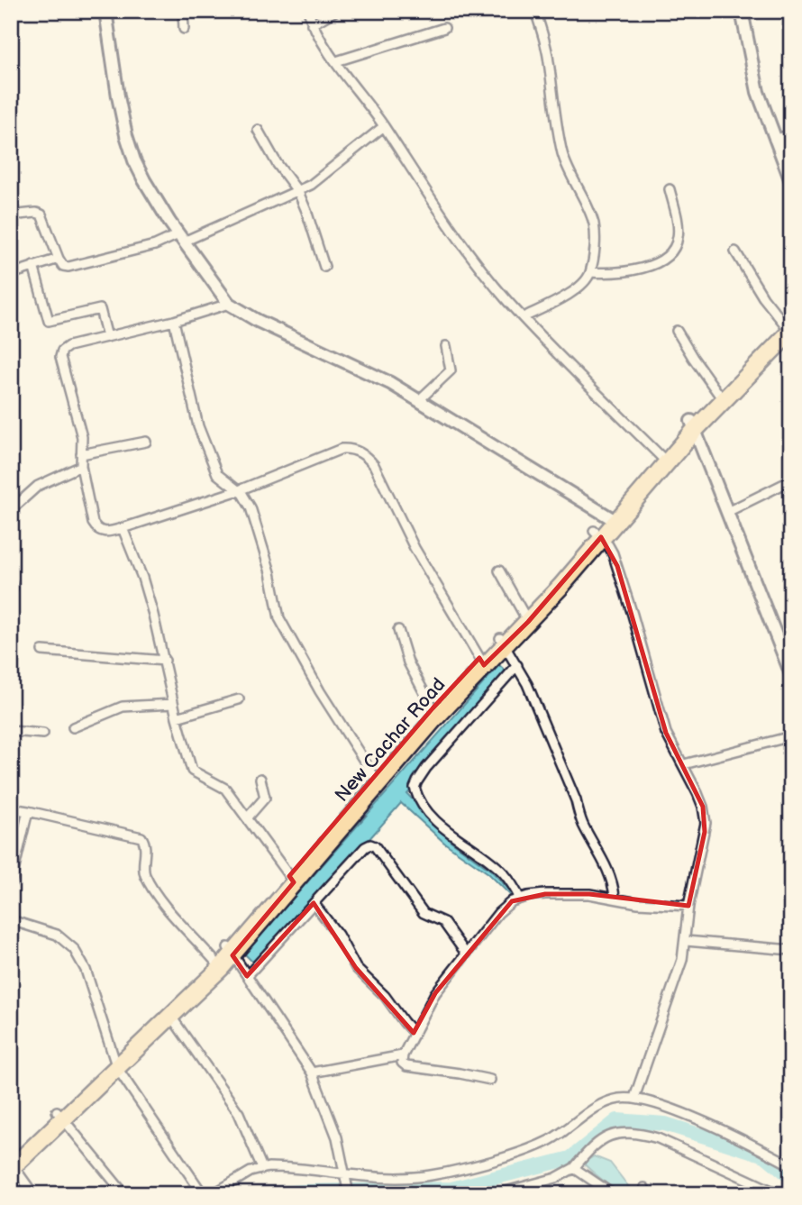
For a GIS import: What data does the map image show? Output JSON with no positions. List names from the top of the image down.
{
  "streets": {
    "highway": ["New Cachar Road"]
  }
}
